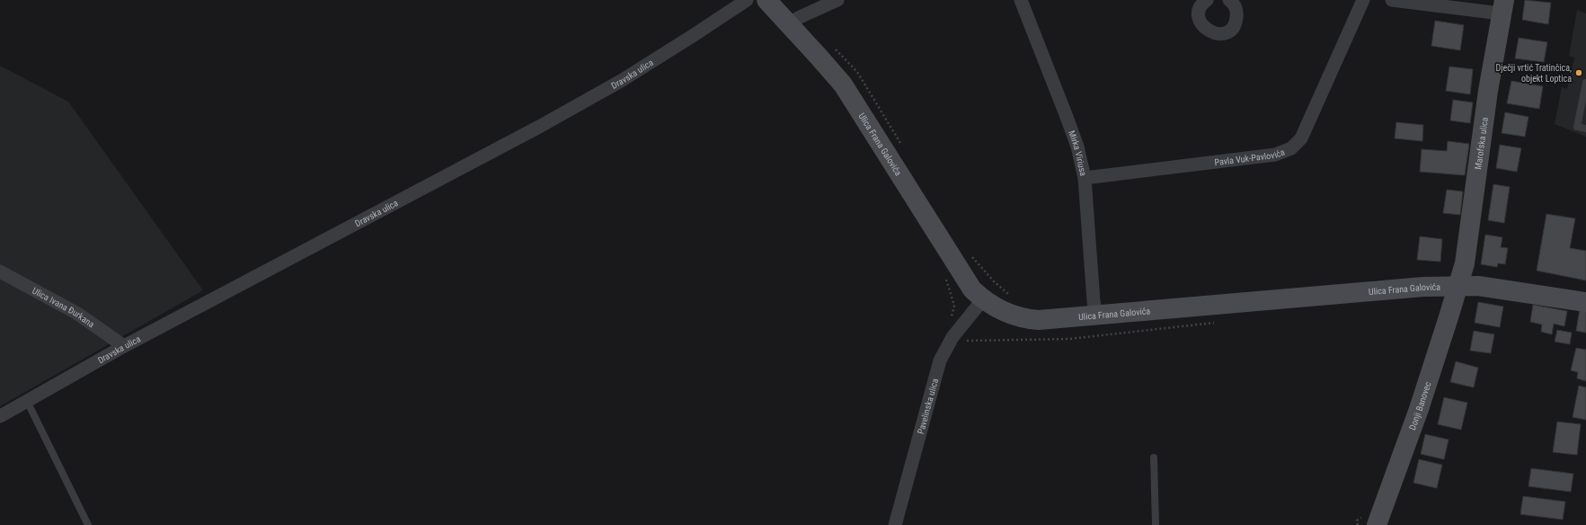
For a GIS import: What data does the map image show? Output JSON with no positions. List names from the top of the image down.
{
  "streets": {
    "street": [
      "Dravska ulica",
      "Marofska ulica",
      "Ulica Frana Galovića",
      "Mirka Viriusa",
      "Pavla Vuk-Pavlovića",
      "Ulica Ivana Đurkana",
      "Pavelinska ulica",
      "Donji Banovec"
    ]
  },
  "crossings": [
    ["Dravska ulica", "Ulica Ivana Đurkana"],
    ["Marofska ulica", "Ulica Frana Galovića"],
    ["Marofska ulica", "Donji Banovec"],
    ["Ulica Frana Galovića", "Mirka Viriusa"],
    ["Ulica Frana Galovića", "Pavelinska ulica"],
    ["Ulica Frana Galovića", "Donji Banovec"],
    ["Mirka Viriusa", "Pavla Vuk-Pavlovića"]
  ],
  "places": ["Dječji vrtić Tratinčica, objekt Loptica"]
}
